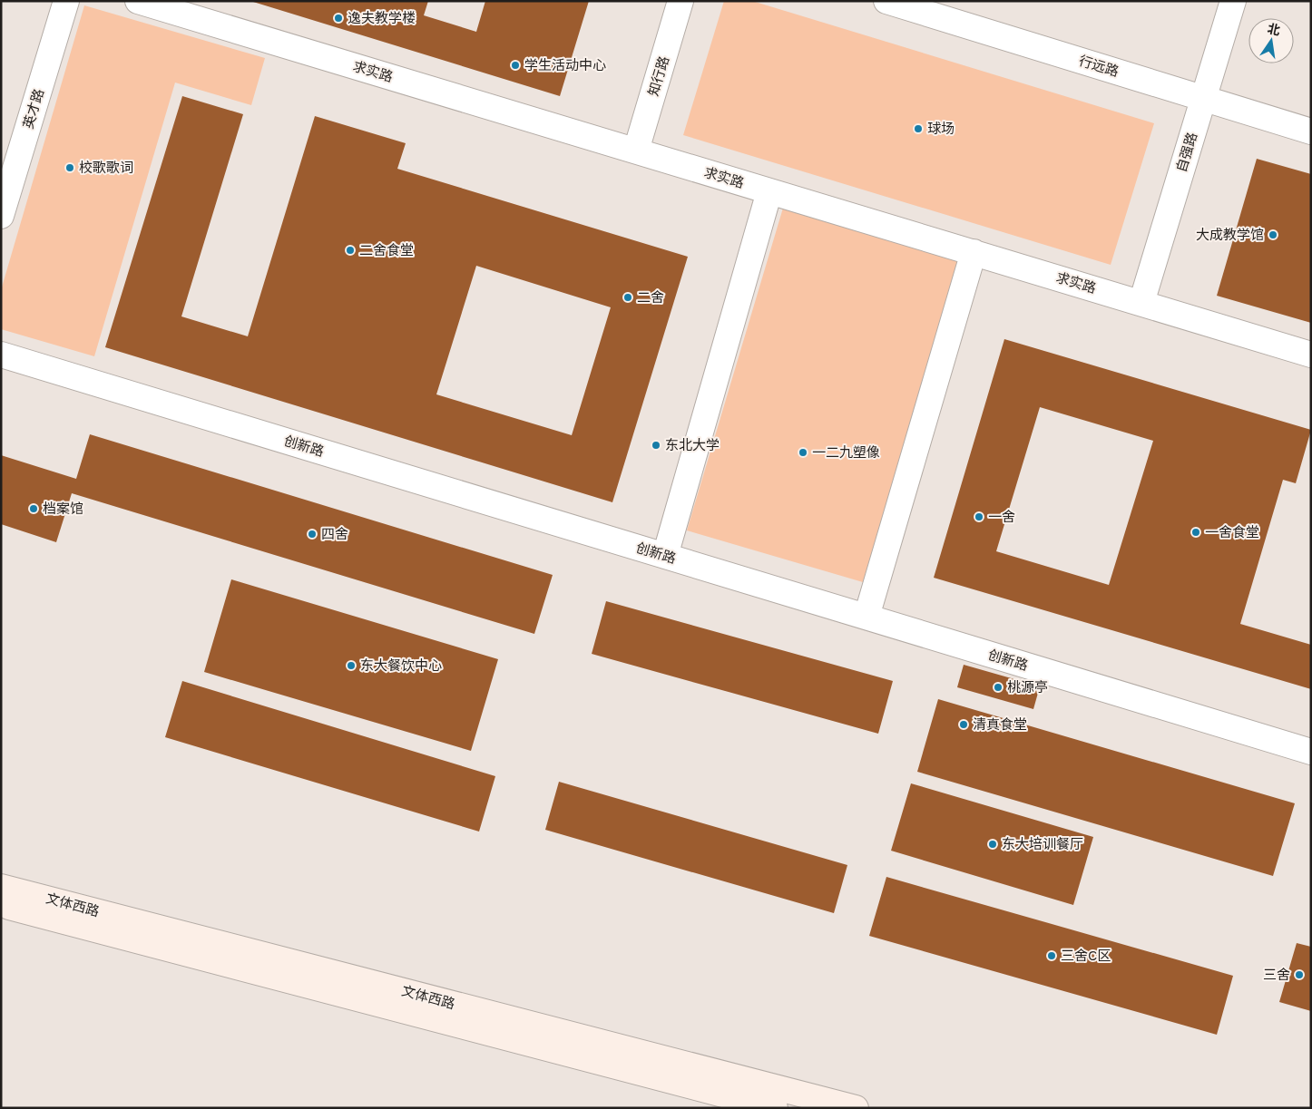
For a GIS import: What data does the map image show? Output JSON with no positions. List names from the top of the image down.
{
  "streets": {
    "street": [
      "行远路",
      "求实路",
      "知行路",
      "英才路",
      "自强路",
      "创新路",
      "文体西路"
    ]
  },
  "crossings": [
    ["行远路", "自强路"],
    ["求实路", "知行路"],
    ["求实路", "自强路"]
  ],
  "places": [
    "逸夫教学楼",
    "学生活动中心",
    "球场",
    "校歌歌词",
    "大成教学馆",
    "二舍食堂",
    "二舍",
    "东北大学",
    "一二九塑像",
    "档案馆",
    "一舍",
    "一舍食堂",
    "四舍",
    "东大餐饮中心",
    "桃源亭",
    "清真食堂",
    "东大培训餐厅",
    "三舍C区",
    "三舍"
  ],
  "north": "top"
}
